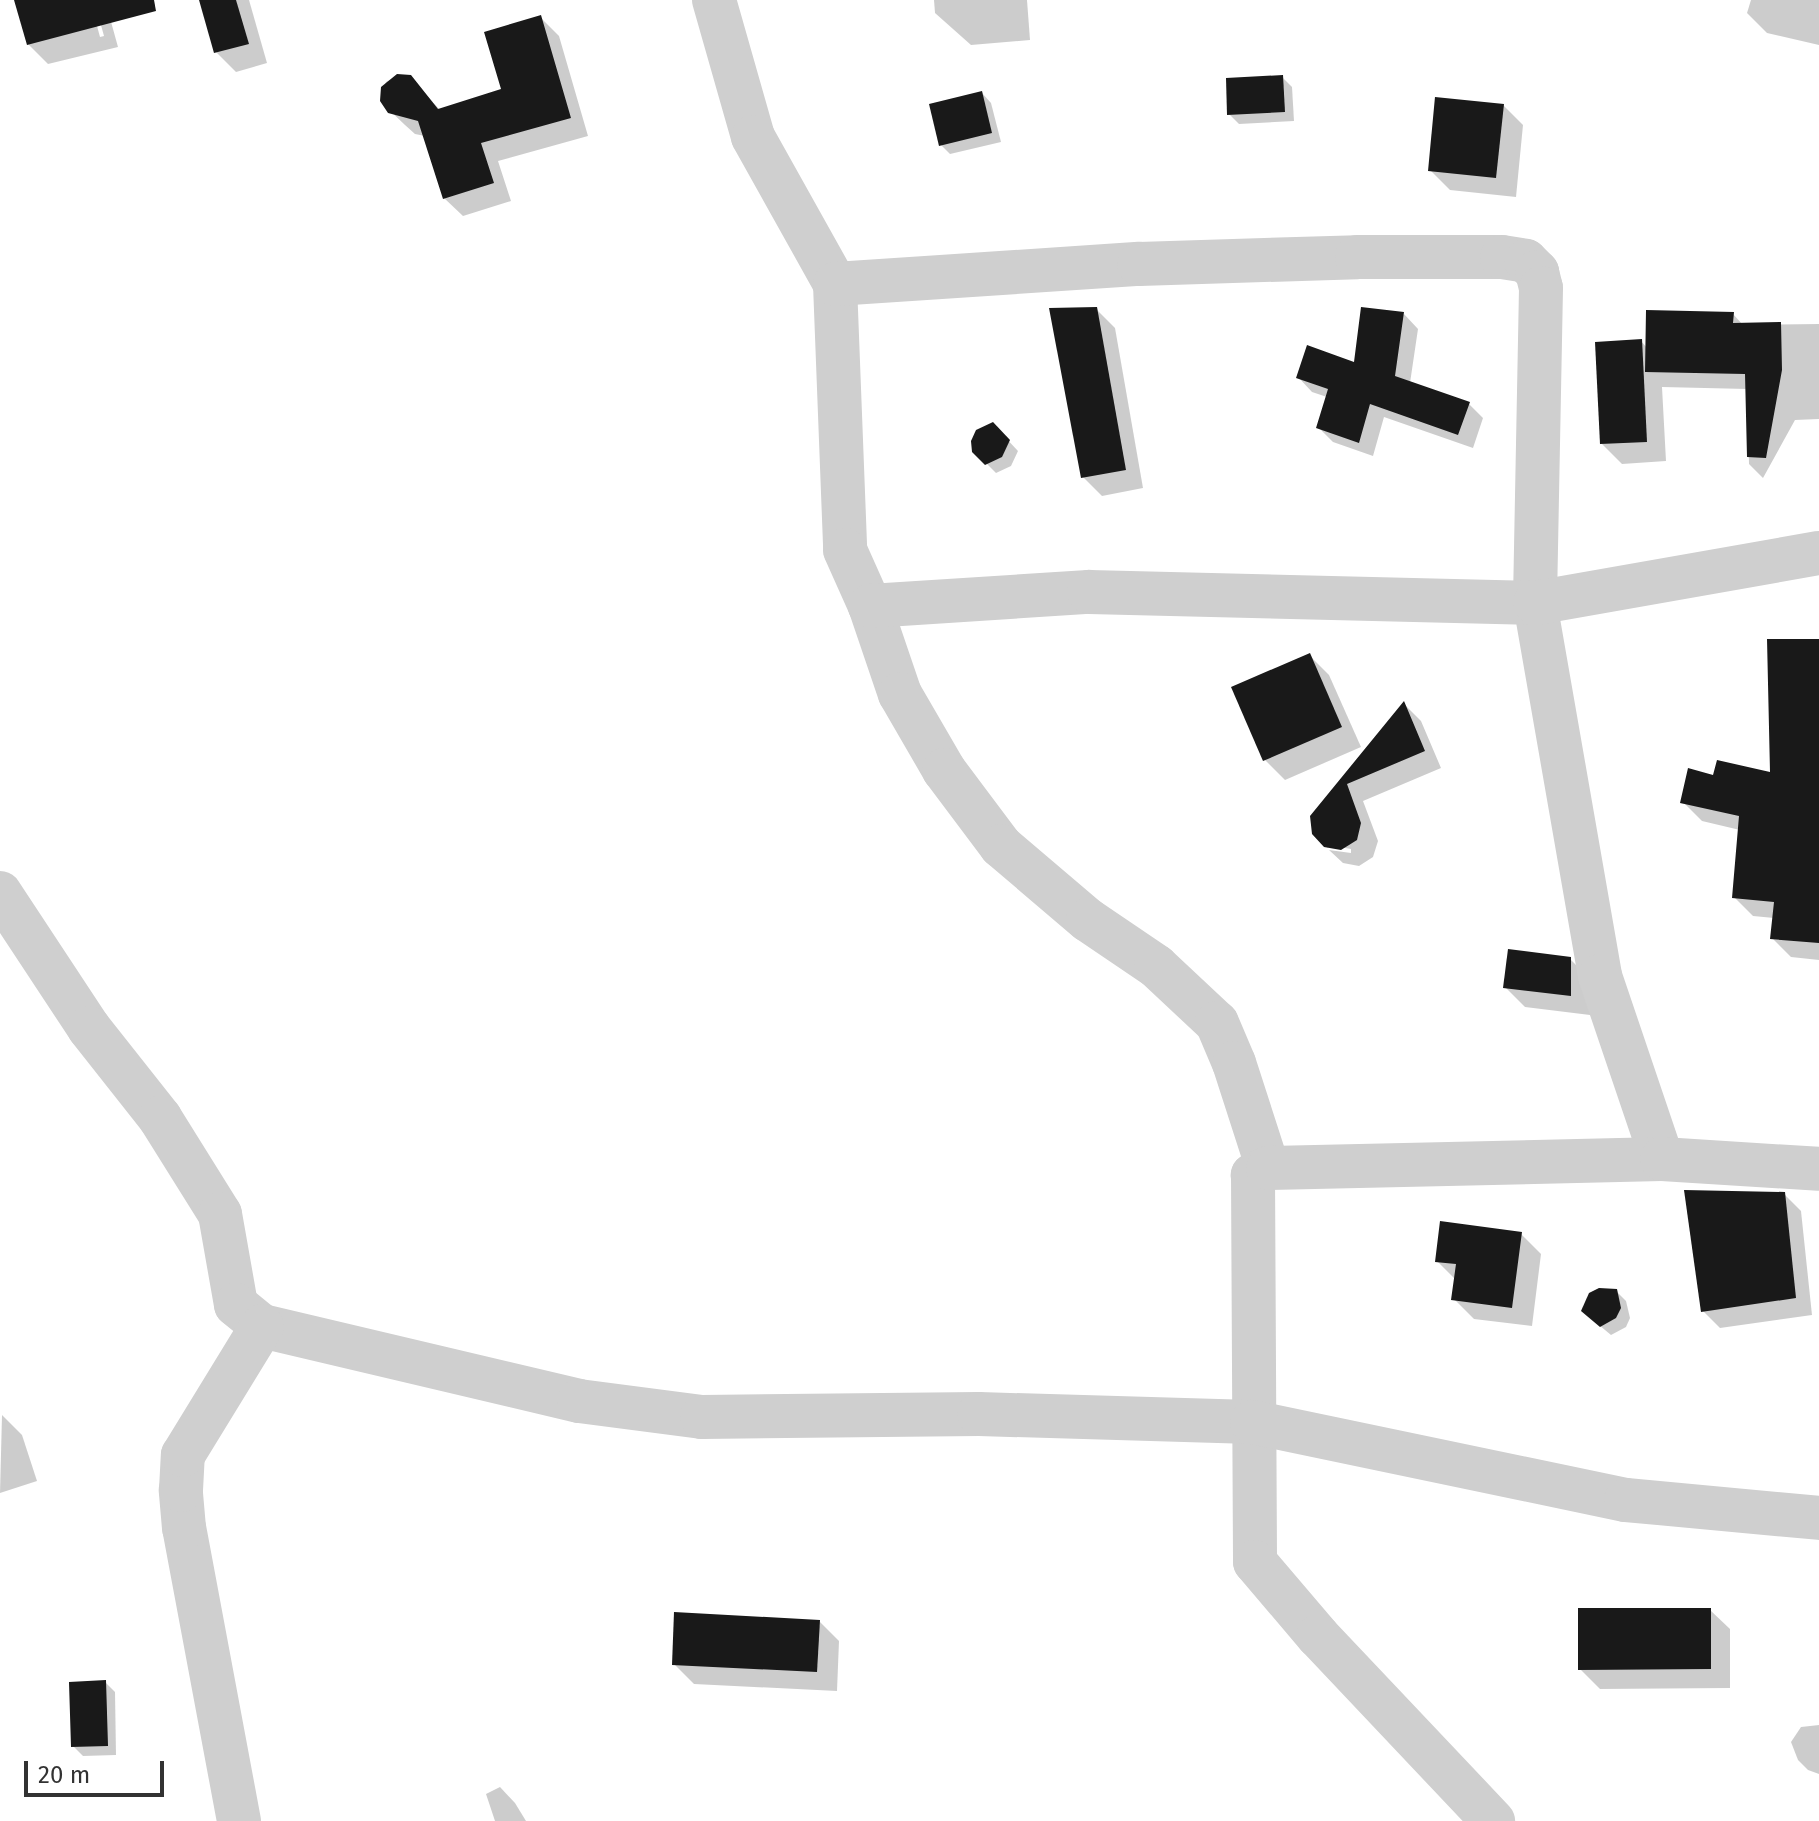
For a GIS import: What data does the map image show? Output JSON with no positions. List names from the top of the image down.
{
  "scale_bar": "20 m"
}
